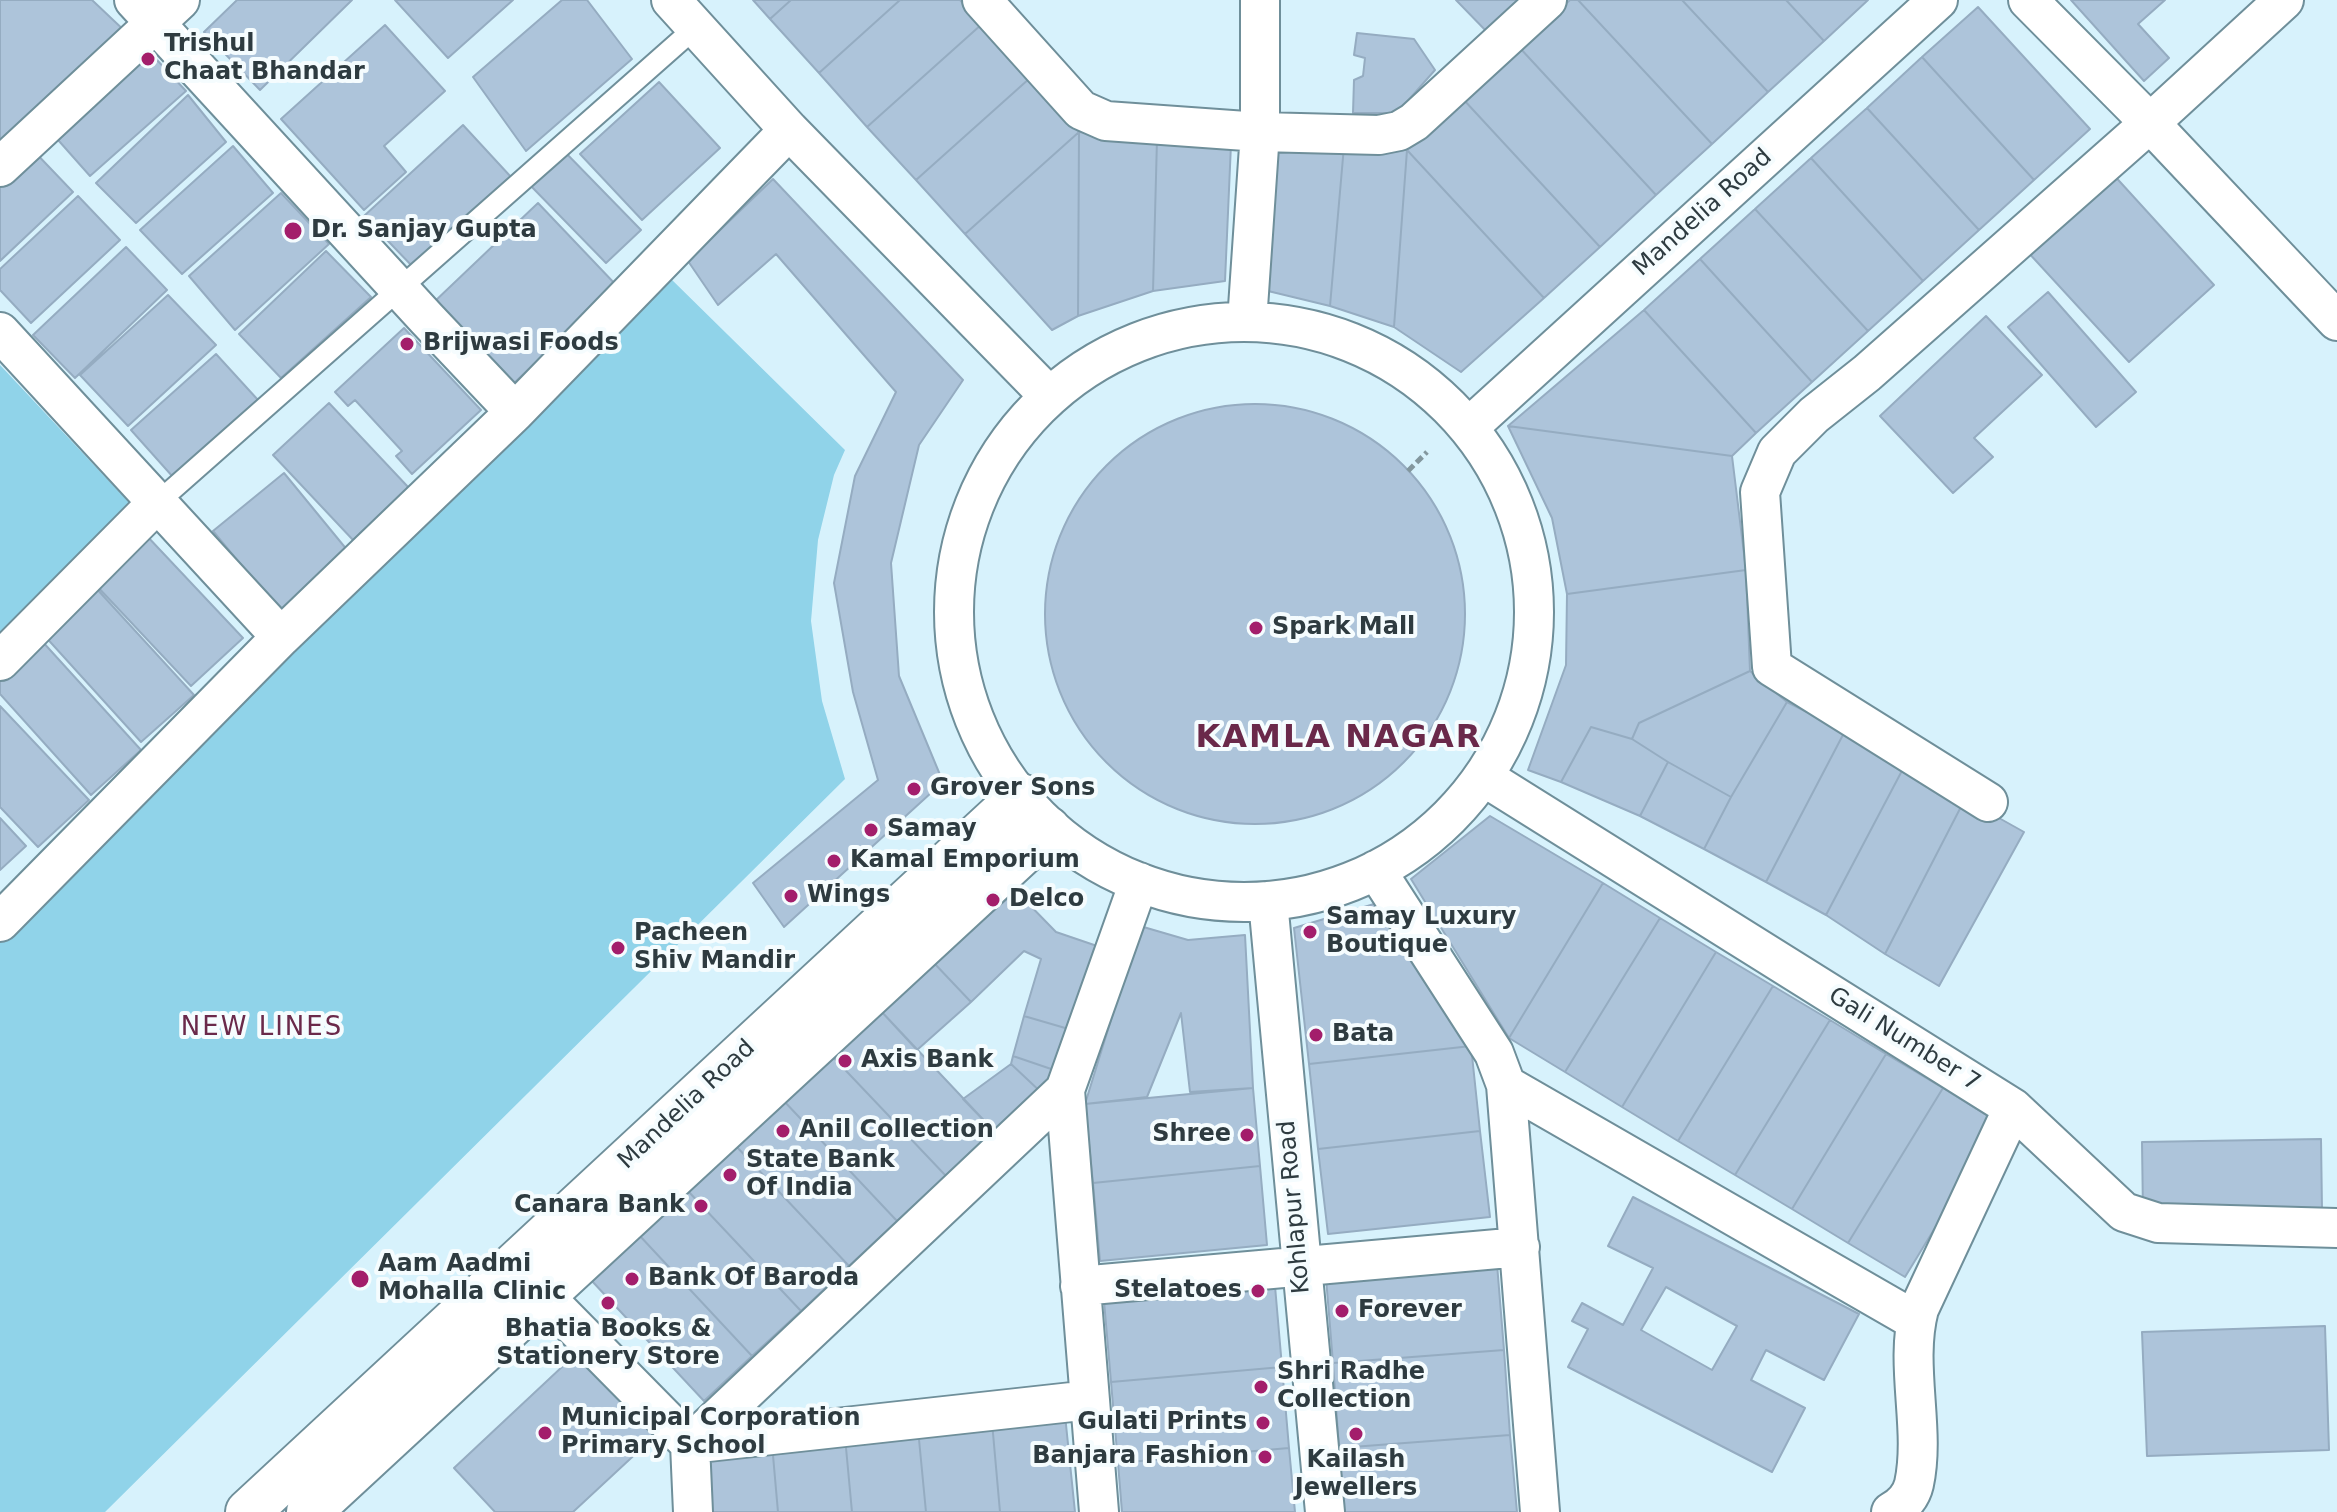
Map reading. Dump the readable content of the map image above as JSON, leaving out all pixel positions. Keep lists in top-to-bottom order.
{
  "streets": {
    "street": ["Mandelia Road", "Gali Number 7", "Kohlapur Road"]
  },
  "districts": ["KAMLA NAGAR", "NEW LINES"],
  "places": [
    "Trishul Chaat Bhandar",
    "Dr. Sanjay Gupta",
    "Brijwasi Foods",
    "Spark Mall",
    "Grover Sons",
    "Samay",
    "Kamal Emporium",
    "Wings",
    "Delco",
    "Samay Luxury Boutique",
    "Pacheen Shiv Mandir",
    "Bata",
    "Axis Bank",
    "Anil Collection",
    "Shree",
    "State Bank Of India",
    "Canara Bank",
    "Aam Aadmi Mohalla Clinic",
    "Bank Of Baroda",
    "Stelatoes",
    "Bhatia Books & Stationery Store",
    "Forever",
    "Shri Radhe Collection",
    "Gulati Prints",
    "Municipal Corporation Primary School",
    "Kailash Jewellers",
    "Banjara Fashion"
  ]
}
